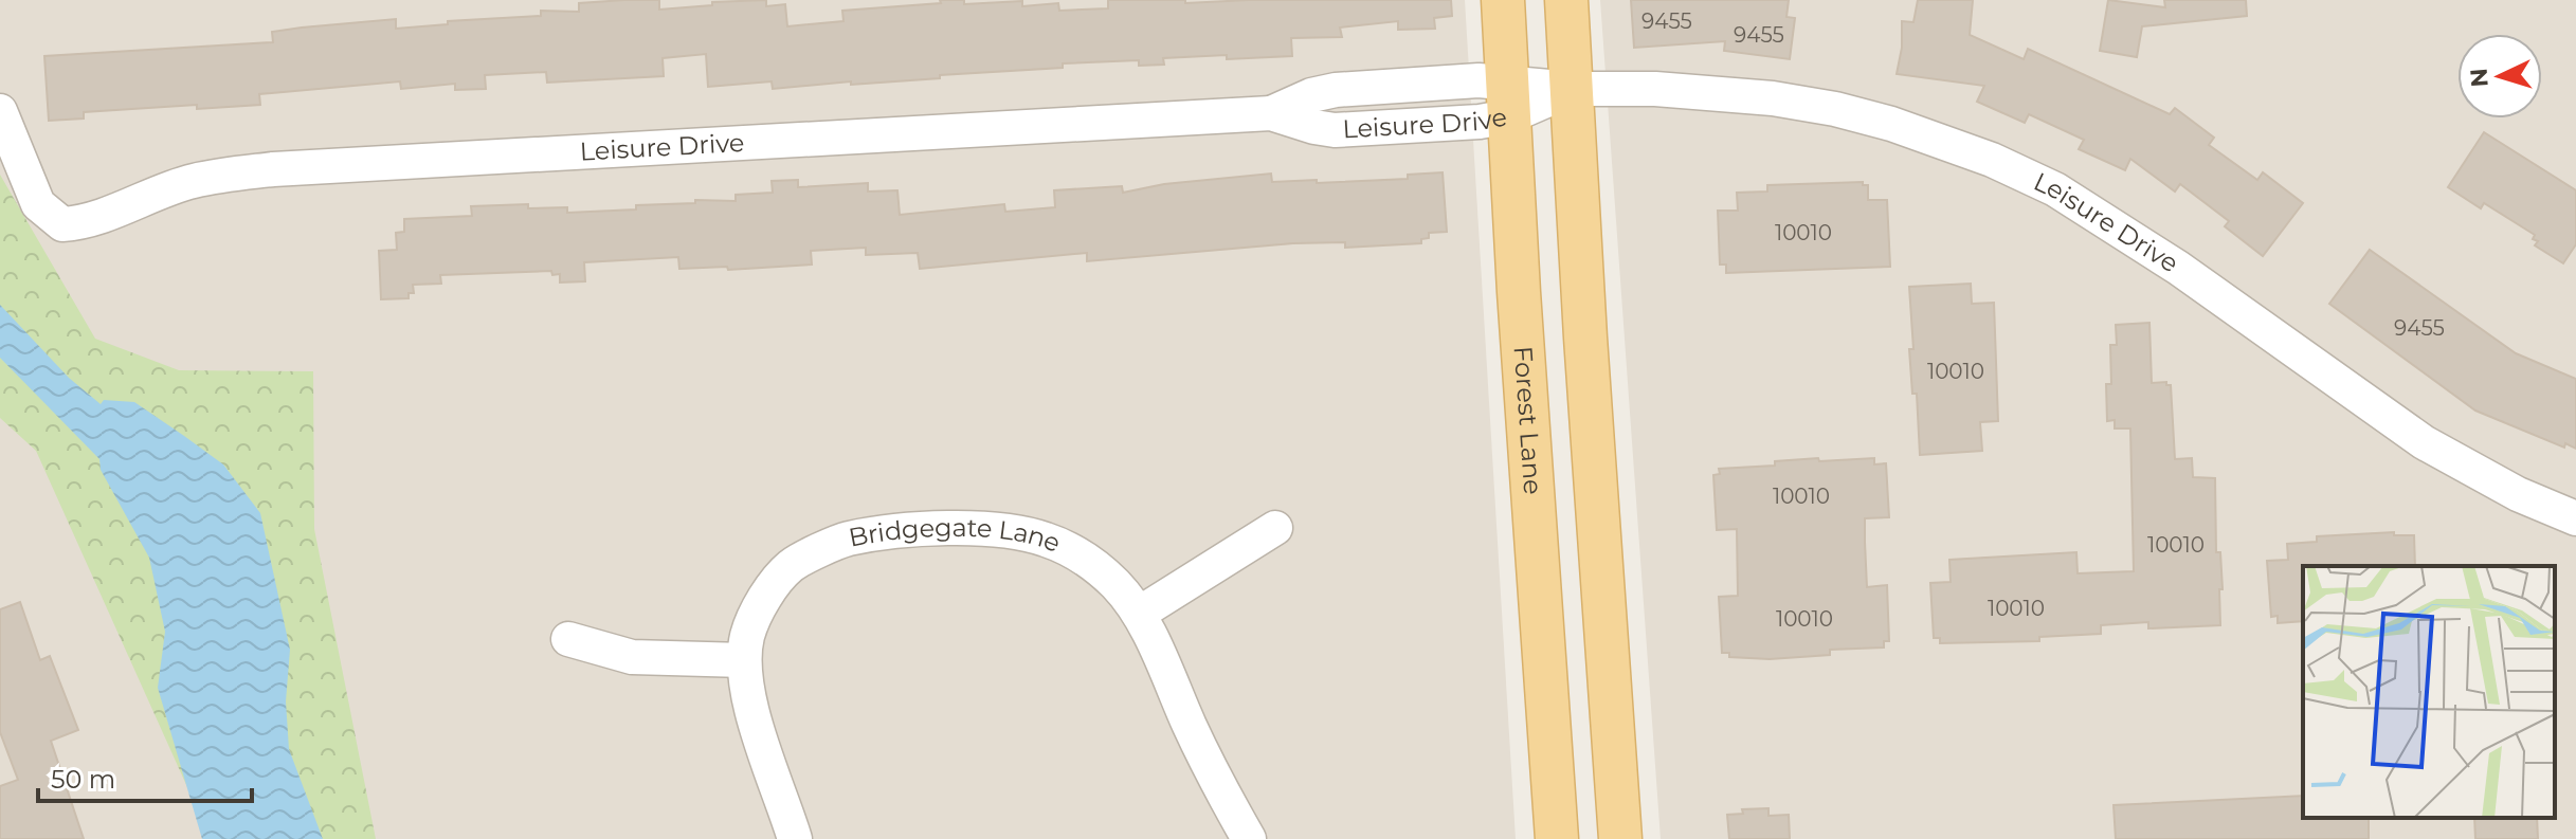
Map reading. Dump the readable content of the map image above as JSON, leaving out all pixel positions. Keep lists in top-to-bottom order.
{
  "streets": {
    "main road": ["Forest Lane"],
    "street": ["Leisure Drive", "Bridgegate Lane"]
  },
  "crossings": [
    ["Leisure Drive", "Forest Lane"]
  ],
  "house_numbers": [
    "9455",
    "9455",
    "10010",
    "9455",
    "10010",
    "10010",
    "10010",
    "10010",
    "10010"
  ],
  "scale_bar": "50 m",
  "north": "left"
}
